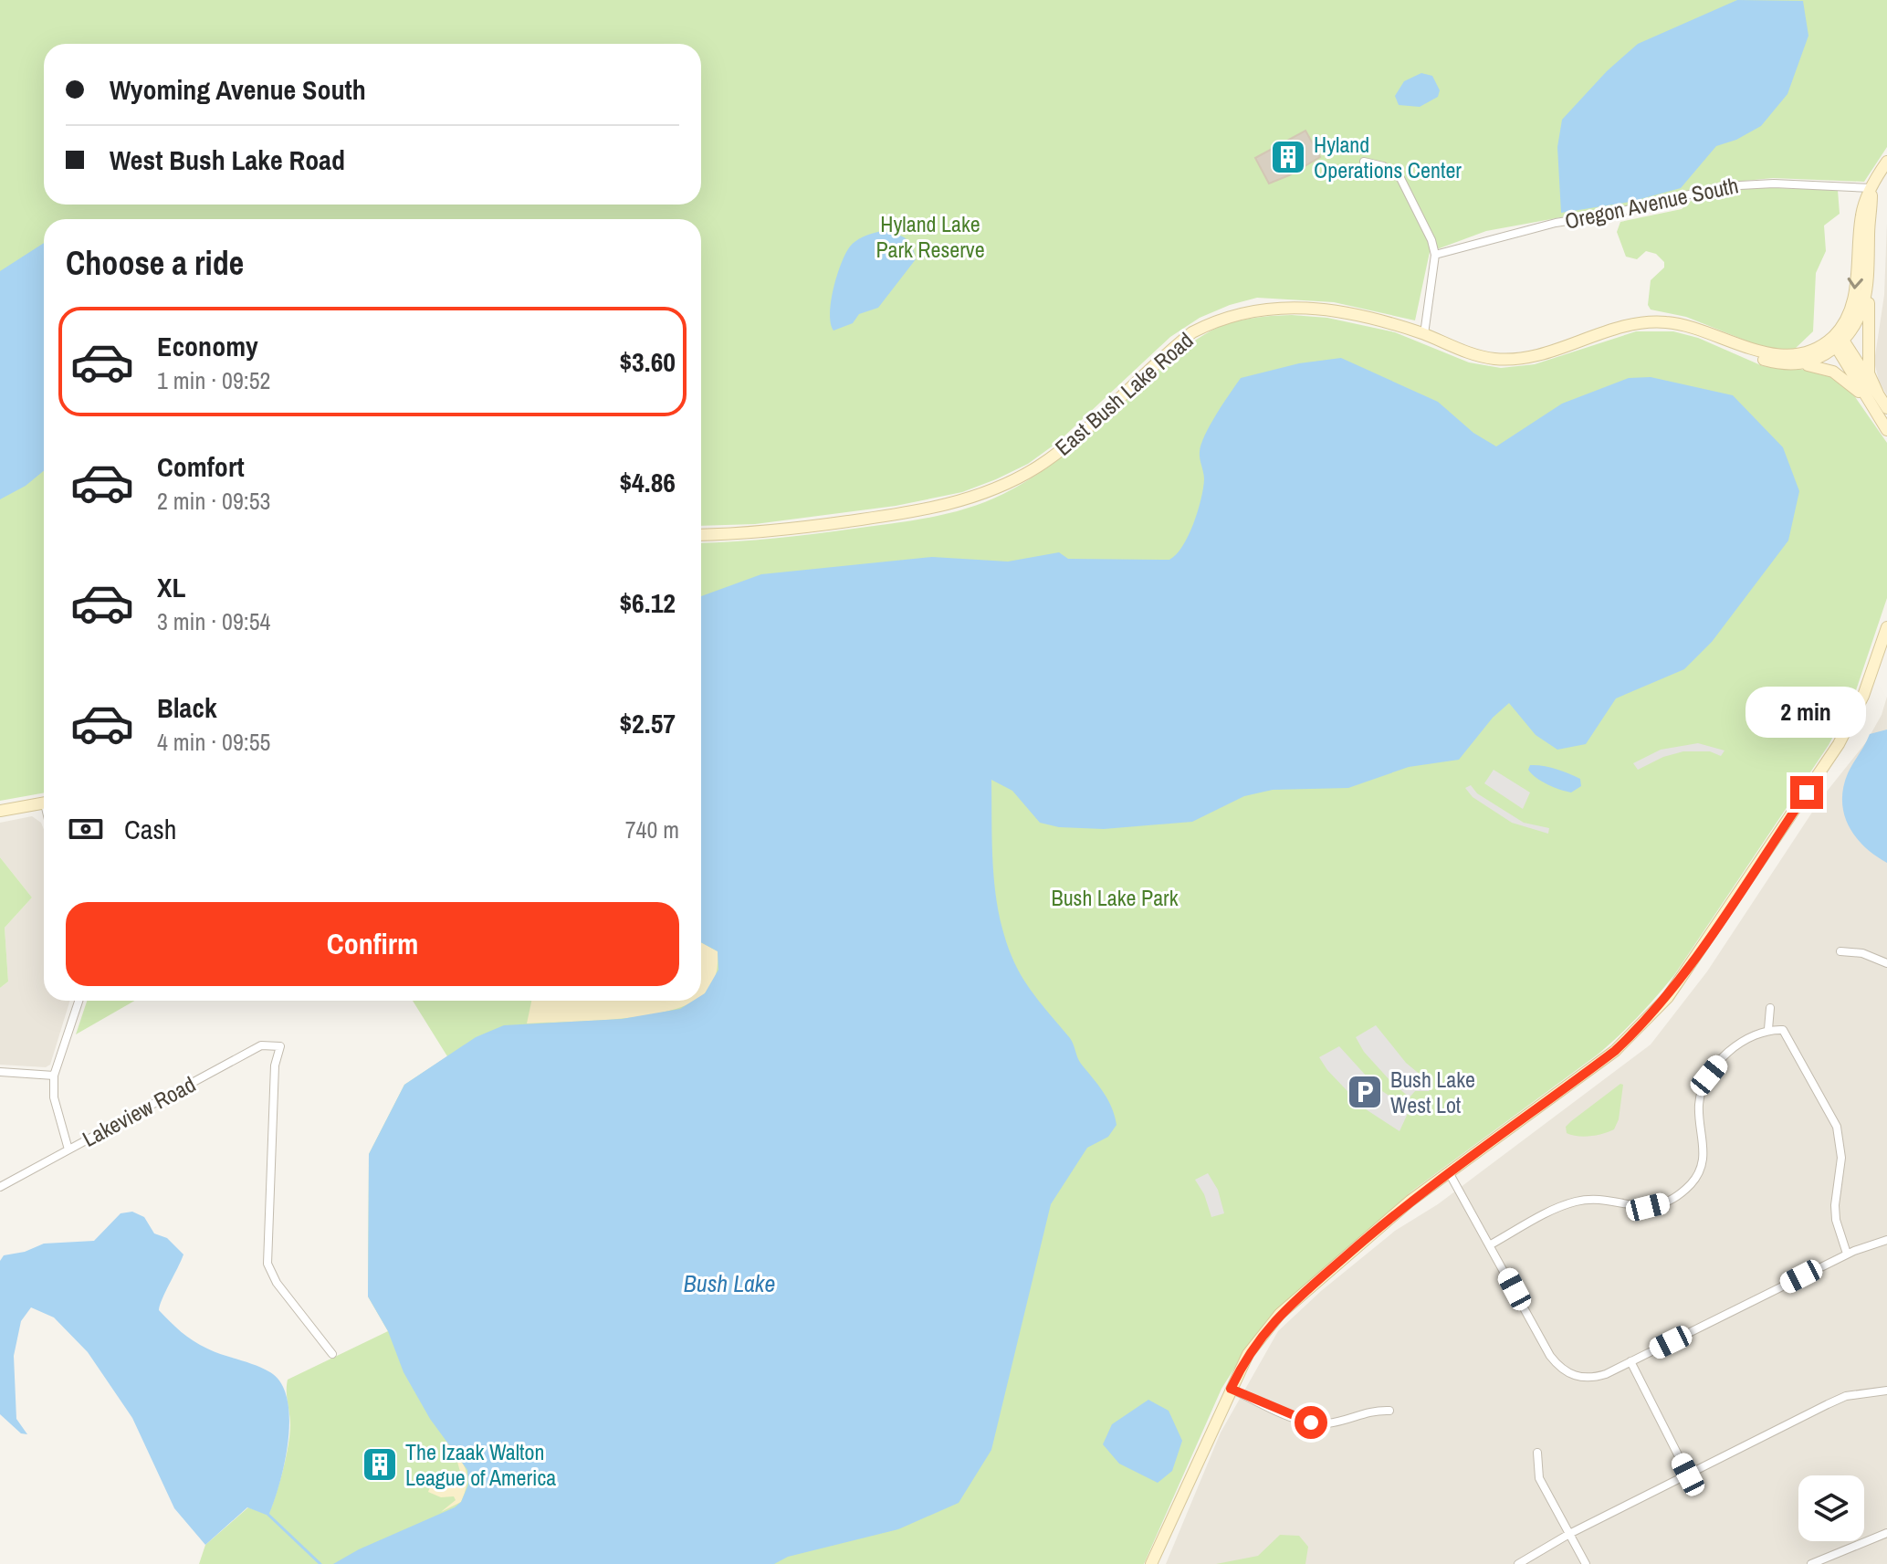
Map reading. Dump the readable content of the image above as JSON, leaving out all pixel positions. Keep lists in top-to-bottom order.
{
  "streets": {
    "street": ["Oregon Avenue South", "East Bush Lake Road", "Lakeview Road"]
  },
  "water": ["Bush Lake"],
  "parks": ["Hyland Lake Park Reserve", "Bush Lake Park"],
  "places": {
    "building": ["Hyland Operations Center", "The Izaak Walton League of America"],
    "parking": ["Bush Lake West Lot"]
  },
  "page": {
    "banner": ["Wyoming Avenue South", "West Bush Lake Road"],
    "heading": "Choose a ride",
    "list": [
      {
        "name": "Economy",
        "note": "1 min · 09:52",
        "value": "$3.60"
      },
      {
        "name": "Comfort",
        "note": "2 min · 09:53",
        "value": "$4.86"
      },
      {
        "name": "XL",
        "note": "3 min · 09:54",
        "value": "$6.12"
      },
      {
        "name": "Black",
        "note": "4 min · 09:55",
        "value": "$2.57"
      }
    ],
    "bubble": "2 min",
    "pay": ["Cash", "740 m"],
    "buttons": "Confirm"
  }
}
